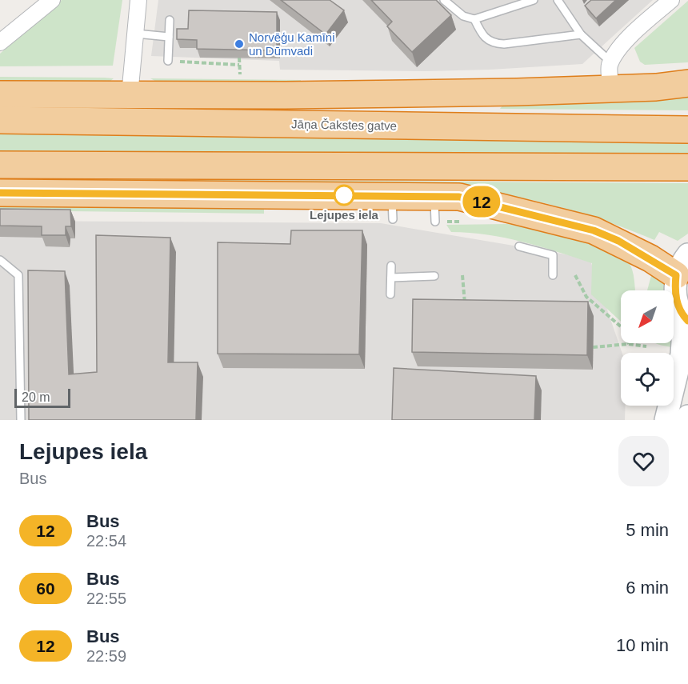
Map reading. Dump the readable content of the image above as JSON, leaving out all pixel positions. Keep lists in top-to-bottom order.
{
  "streets": {
    "highway": ["Jāņa Čakstes gatve"]
  },
  "places": ["Norvēģu Kamīni un Dūmvadi", "Lejupes iela"],
  "lines": ["bus line 12"],
  "scale_bar": "20 m",
  "north": "bottom left",
  "page": {
    "on_map": "12",
    "scale": "20 m",
    "heading": ["Lejupes iela", "Bus"],
    "list": [
      {
        "mark": "12",
        "name": "Bus",
        "note": "22:54",
        "value": "5 min"
      },
      {
        "mark": "60",
        "name": "Bus",
        "note": "22:55",
        "value": "6 min"
      },
      {
        "mark": "12",
        "name": "Bus",
        "note": "22:59",
        "value": "10 min"
      }
    ]
  }
}
